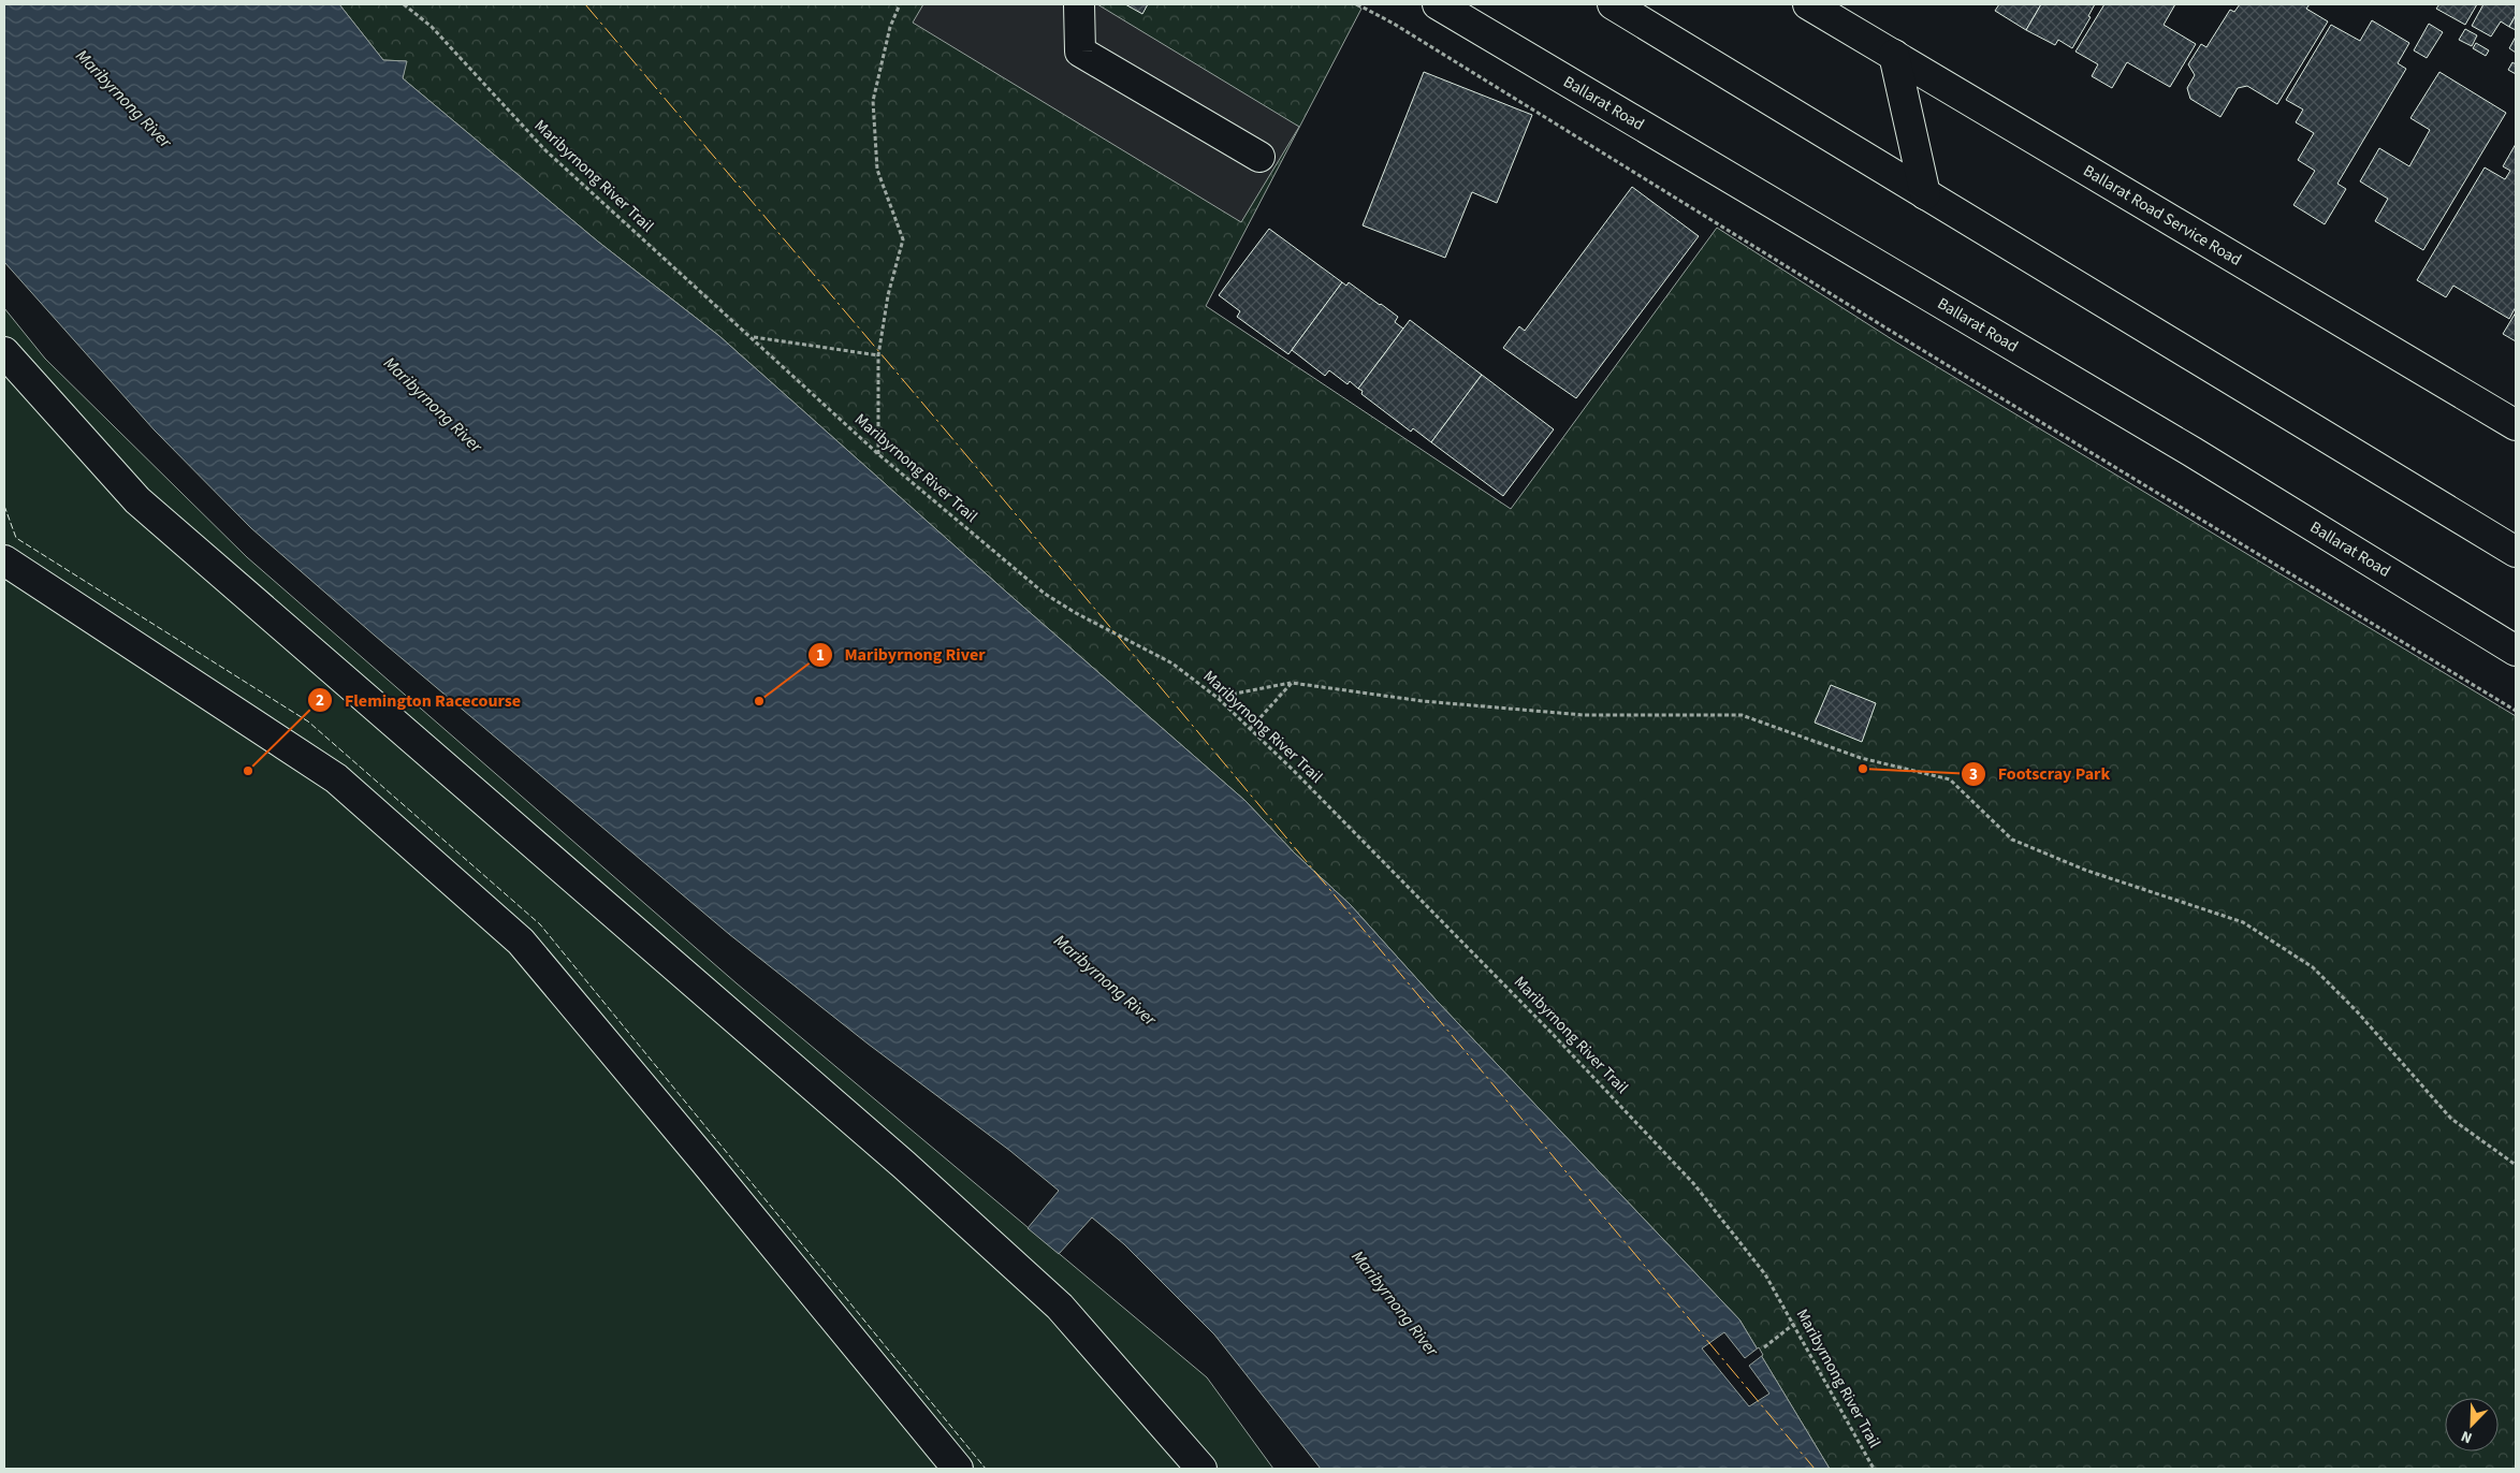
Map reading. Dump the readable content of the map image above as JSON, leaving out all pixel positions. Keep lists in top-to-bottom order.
{
  "streets": {
    "main road": ["Ballarat Road", "Ballarat Road Service Road"],
    "path": ["Maribyrnong River Trail"]
  },
  "water": ["Maribyrnong River"],
  "places": ["Maribyrnong River", "Footscray Park", "Flemington Racecourse"],
  "north": "bottom left"
}
